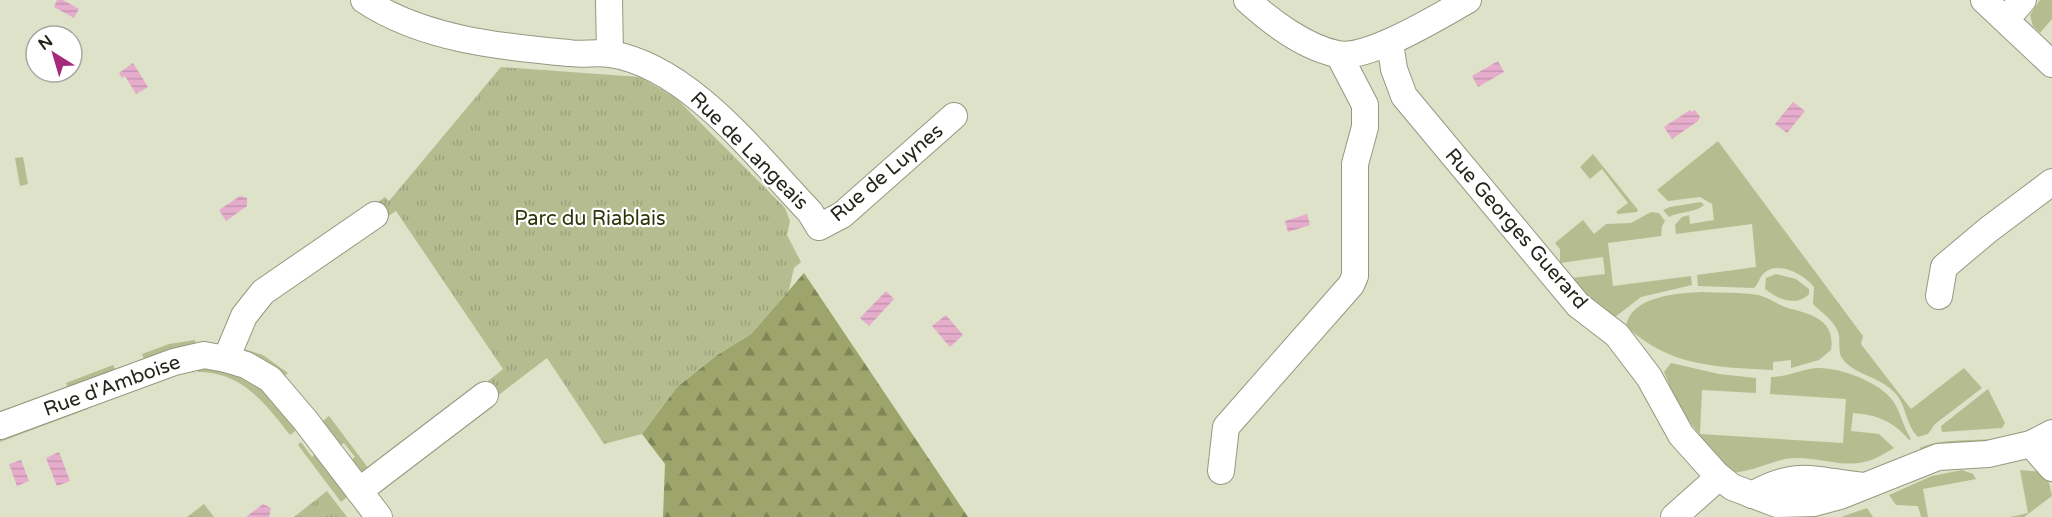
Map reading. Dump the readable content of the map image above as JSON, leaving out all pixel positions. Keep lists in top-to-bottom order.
{
  "streets": {
    "street": [
      "Rue de Langeais",
      "Rue de Luynes",
      "Rue Georges Guerard",
      "Rue d'Amboise"
    ]
  },
  "crossings": [
    ["Rue de Langeais", "Rue de Luynes"]
  ],
  "parks": ["Parc du Riablais"],
  "north": "top left"
}
